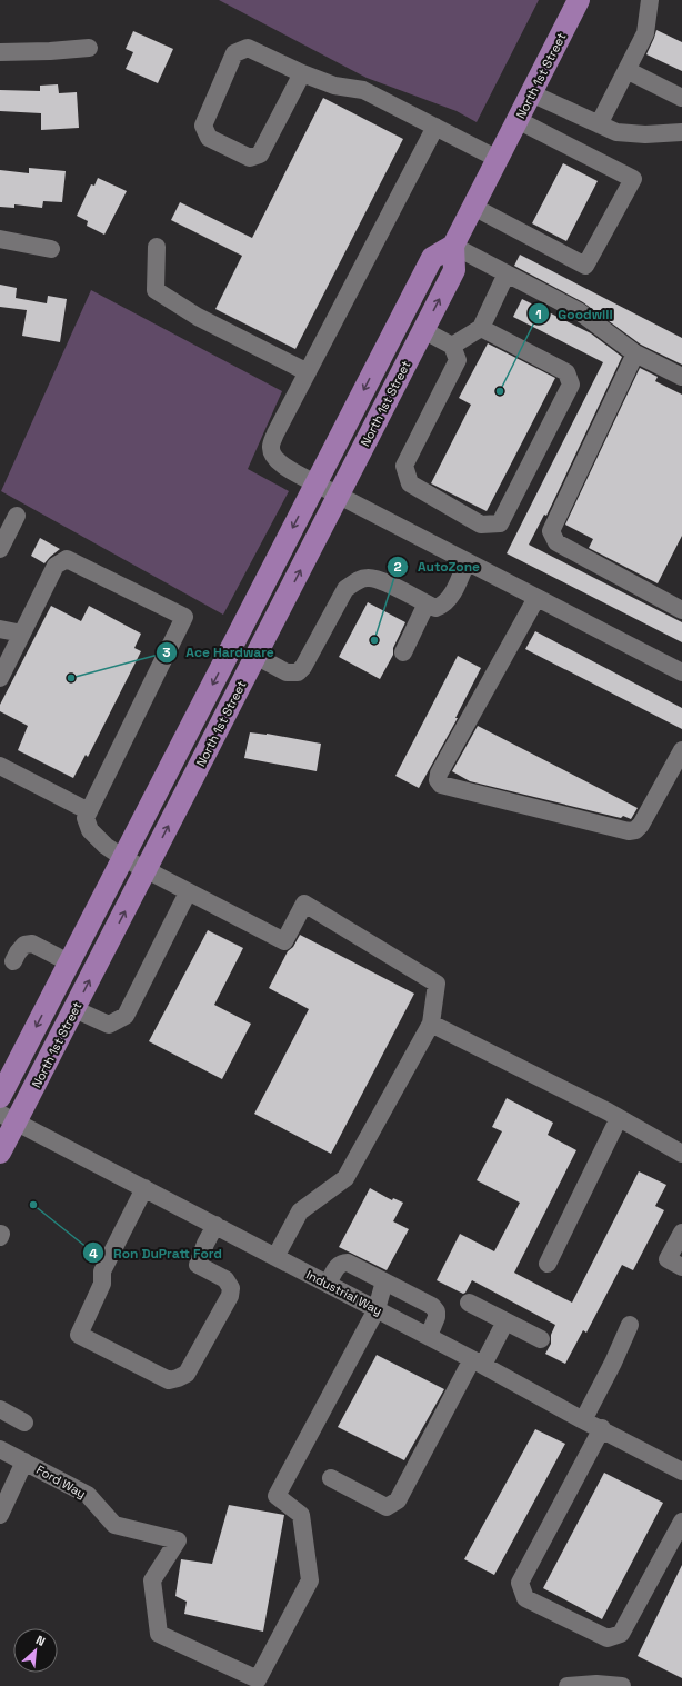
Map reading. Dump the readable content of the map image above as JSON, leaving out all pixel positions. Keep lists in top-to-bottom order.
{
  "streets": {
    "main road": ["North 1st Street"],
    "street": ["Industrial Way", "Ford Way"]
  },
  "crossings": [
    ["North 1st Street", "Industrial Way"],
    ["Industrial Way", "Ford Way"]
  ],
  "places": [
    "Goodwill",
    "AutoZone",
    "Ace Hardware",
    "Ron DuPratt Ford"
  ],
  "north": "top right"
}
